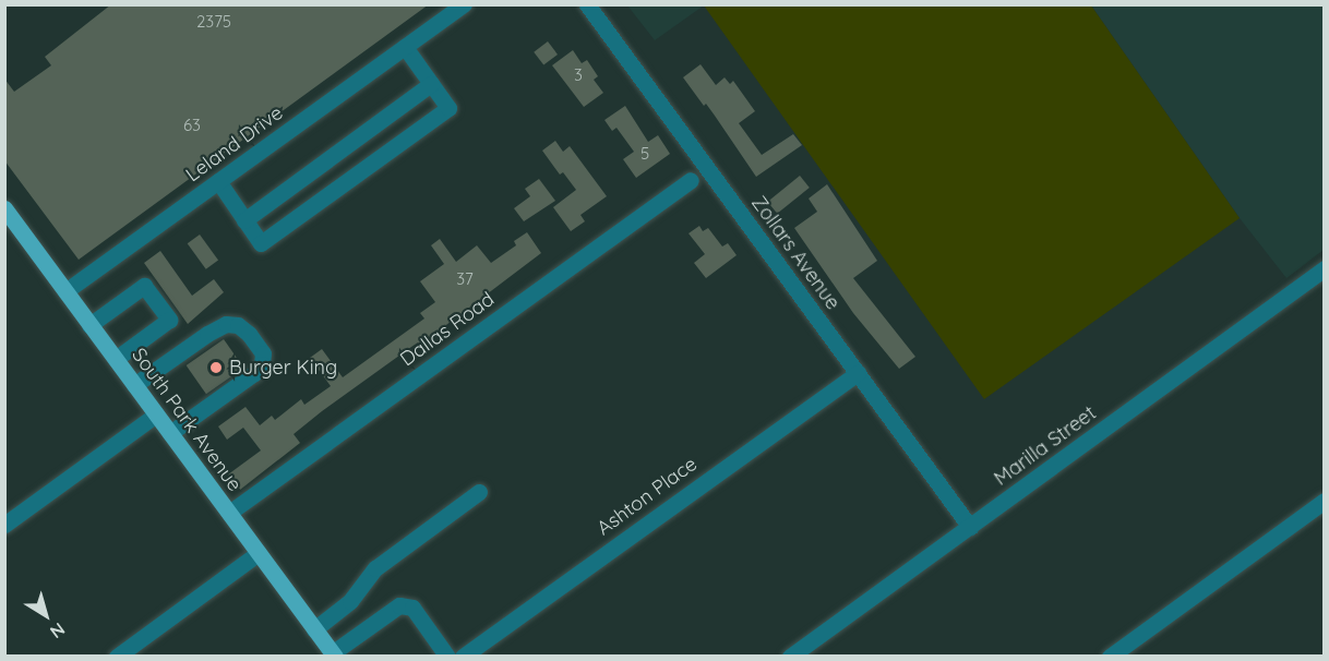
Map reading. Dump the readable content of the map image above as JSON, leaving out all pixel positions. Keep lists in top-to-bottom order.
{
  "streets": {
    "main road": ["South Park Avenue"],
    "street": [
      "Leland Drive",
      "Zollars Avenue",
      "Dallas Road",
      "Marilla Street",
      "Ashton Place"
    ]
  },
  "crossings": [
    ["Leland Drive", "South Park Avenue"],
    ["Zollars Avenue", "Marilla Street"],
    ["Zollars Avenue", "Ashton Place"],
    ["Dallas Road", "South Park Avenue"]
  ],
  "places": ["Burger King"],
  "house_numbers": [
    "2375",
    "3",
    "63",
    "5",
    "37"
  ],
  "north": "bottom right"
}
